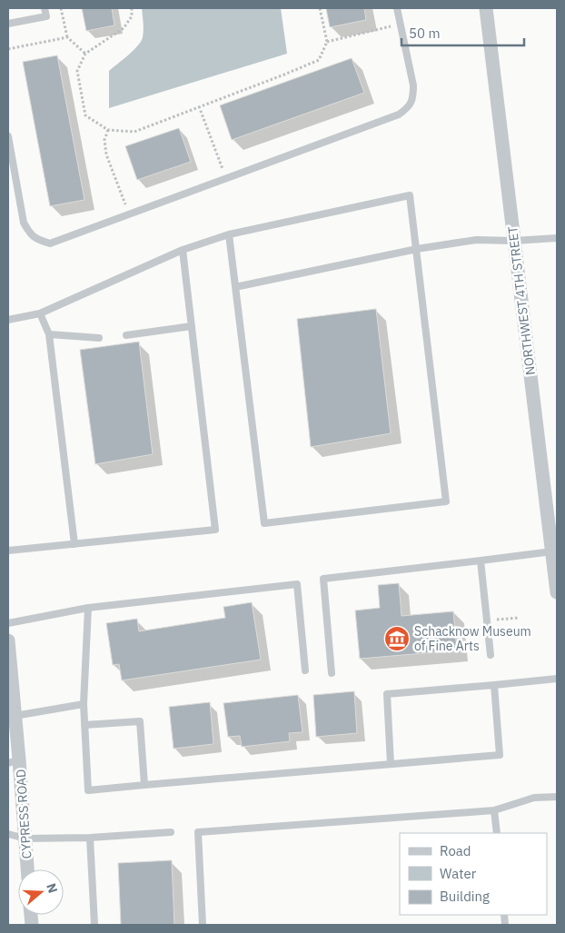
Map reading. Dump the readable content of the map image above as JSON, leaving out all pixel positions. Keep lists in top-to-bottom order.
{
  "streets": {
    "street": ["NORTHWEST 4TH STREET", "CYPRESS ROAD"]
  },
  "places": {
    "museum": ["Schacknow Museum of Fine Arts"]
  },
  "legend": ["Road", "Water", "Building"],
  "scale_bar": "50 m",
  "north": "right"
}
